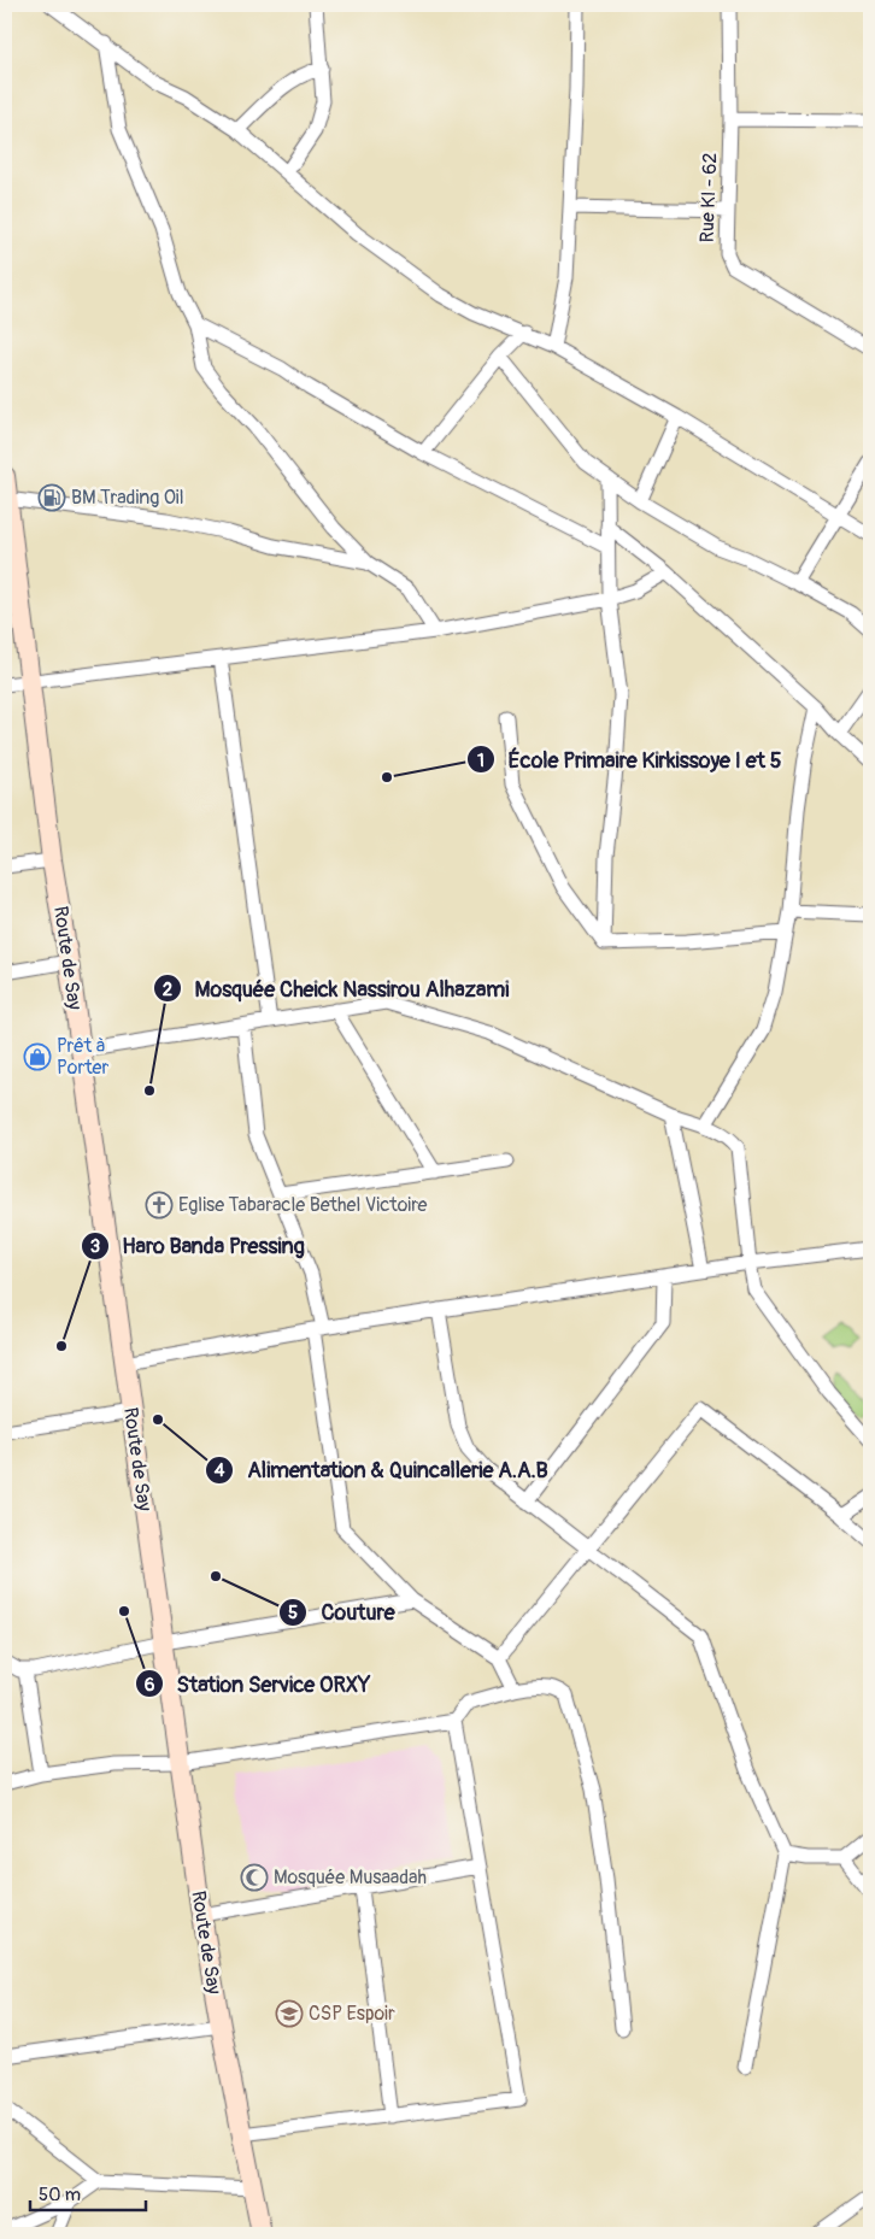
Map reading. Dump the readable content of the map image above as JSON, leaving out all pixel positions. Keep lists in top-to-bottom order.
{
  "streets": {
    "main road": ["Route de Say"],
    "street": ["Rue KI - 62"]
  },
  "places": {
    "fuel station": ["BM Trading Oil"],
    "other": [
      "École Primaire Kirkissoye I et 5",
      "Mosquée Cheick Nassirou Alhazami",
      "Haro Banda Pressing",
      "Alimentation & Quincallerie A.A.B",
      "Couture",
      "Station Service ORXY"
    ],
    "shop": ["Prêt à Porter"],
    "church": ["Eglise Tabaracle Bethel Victoire"],
    "mosque": ["Mosquée Musaadah"],
    "school or university": ["CSP Espoir"]
  },
  "scale_bar": "50 m"
}
